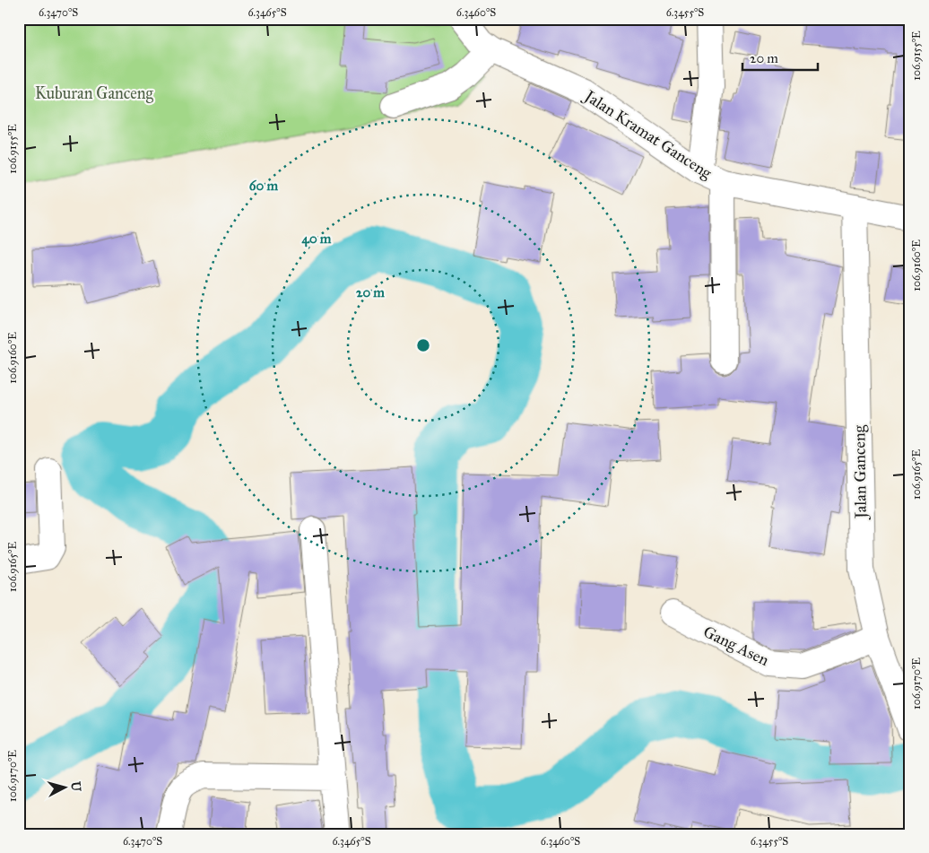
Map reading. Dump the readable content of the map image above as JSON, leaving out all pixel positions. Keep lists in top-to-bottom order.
{
  "streets": {
    "street": ["Jalan Kramat Ganceng", "Jalan Ganceng", "Gang Asen"]
  },
  "crossings": [
    ["Jalan Kramat Ganceng", "Jalan Ganceng"],
    ["Jalan Ganceng", "Gang Asen"]
  ],
  "parks": ["Kuburan Ganceng"],
  "scale_bar": "20 m",
  "north": "right",
  "coordinates": [
    "6.3470°S",
    "6.3465°S",
    "6.3460°S",
    "6.3455°S",
    "106.9155°E",
    "106.9160°E",
    "106.9165°E",
    "106.9170°E"
  ],
  "rings": ["60 m", "40 m", "20 m"]
}
